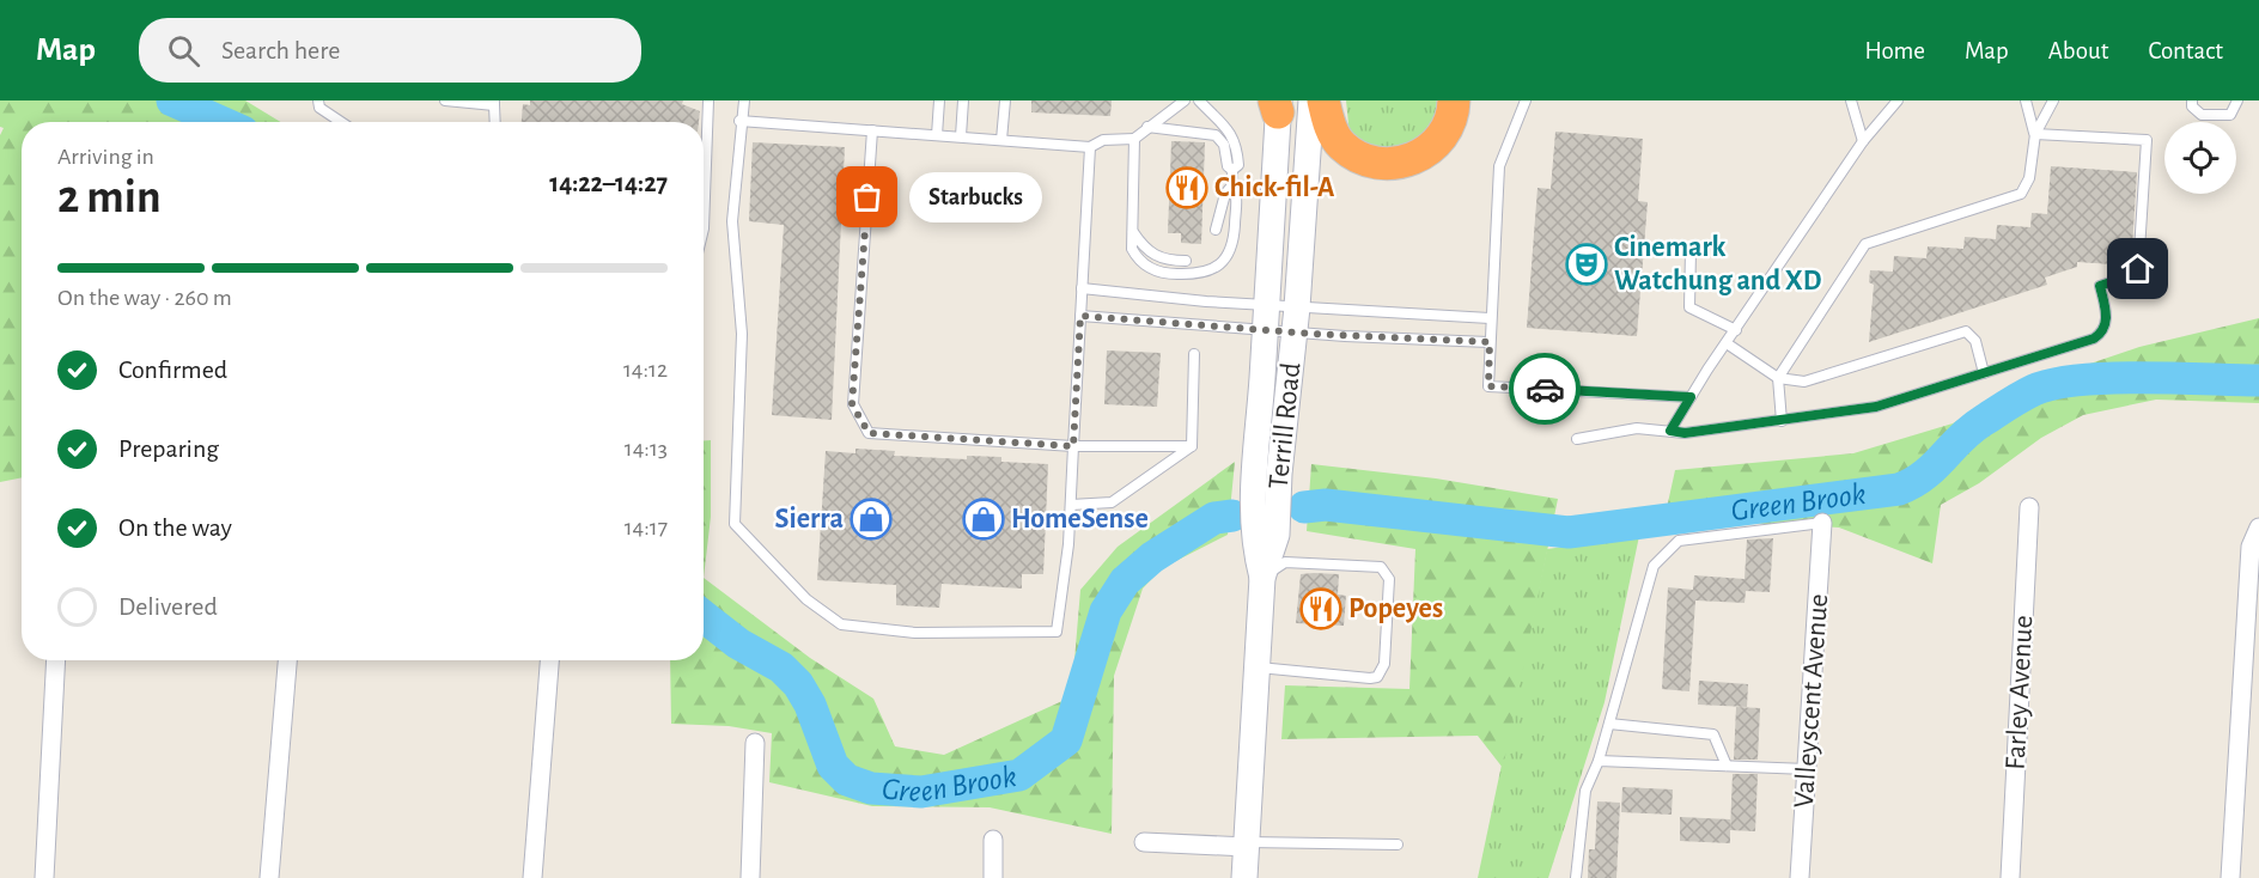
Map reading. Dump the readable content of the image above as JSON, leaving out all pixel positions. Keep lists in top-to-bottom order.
{
  "streets": {
    "street": ["Terrill Road", "Farley Avenue", "Valleyscent Avenue"]
  },
  "water": ["Green Brook"],
  "places": {
    "restaurant": ["Chick-fil-A", "Popeyes"],
    "other": ["Starbucks"],
    "theatre": ["Cinemark Watchung and XD"],
    "shop": ["Sierra", "HomeSense"]
  },
  "page": {
    "header": "Map",
    "search": "Search here",
    "nav": [
      "Home",
      "Map",
      "About",
      "Contact"
    ],
    "heading": ["2 min", "Arriving in", "14:22–14:27"],
    "bubble": "Starbucks",
    "bar": "On the way · 260 m",
    "list": [
      ["Confirmed", "14:12"],
      ["Preparing", "14:13"],
      ["On the way", "14:17"],
      "Delivered"
    ]
  }
}
